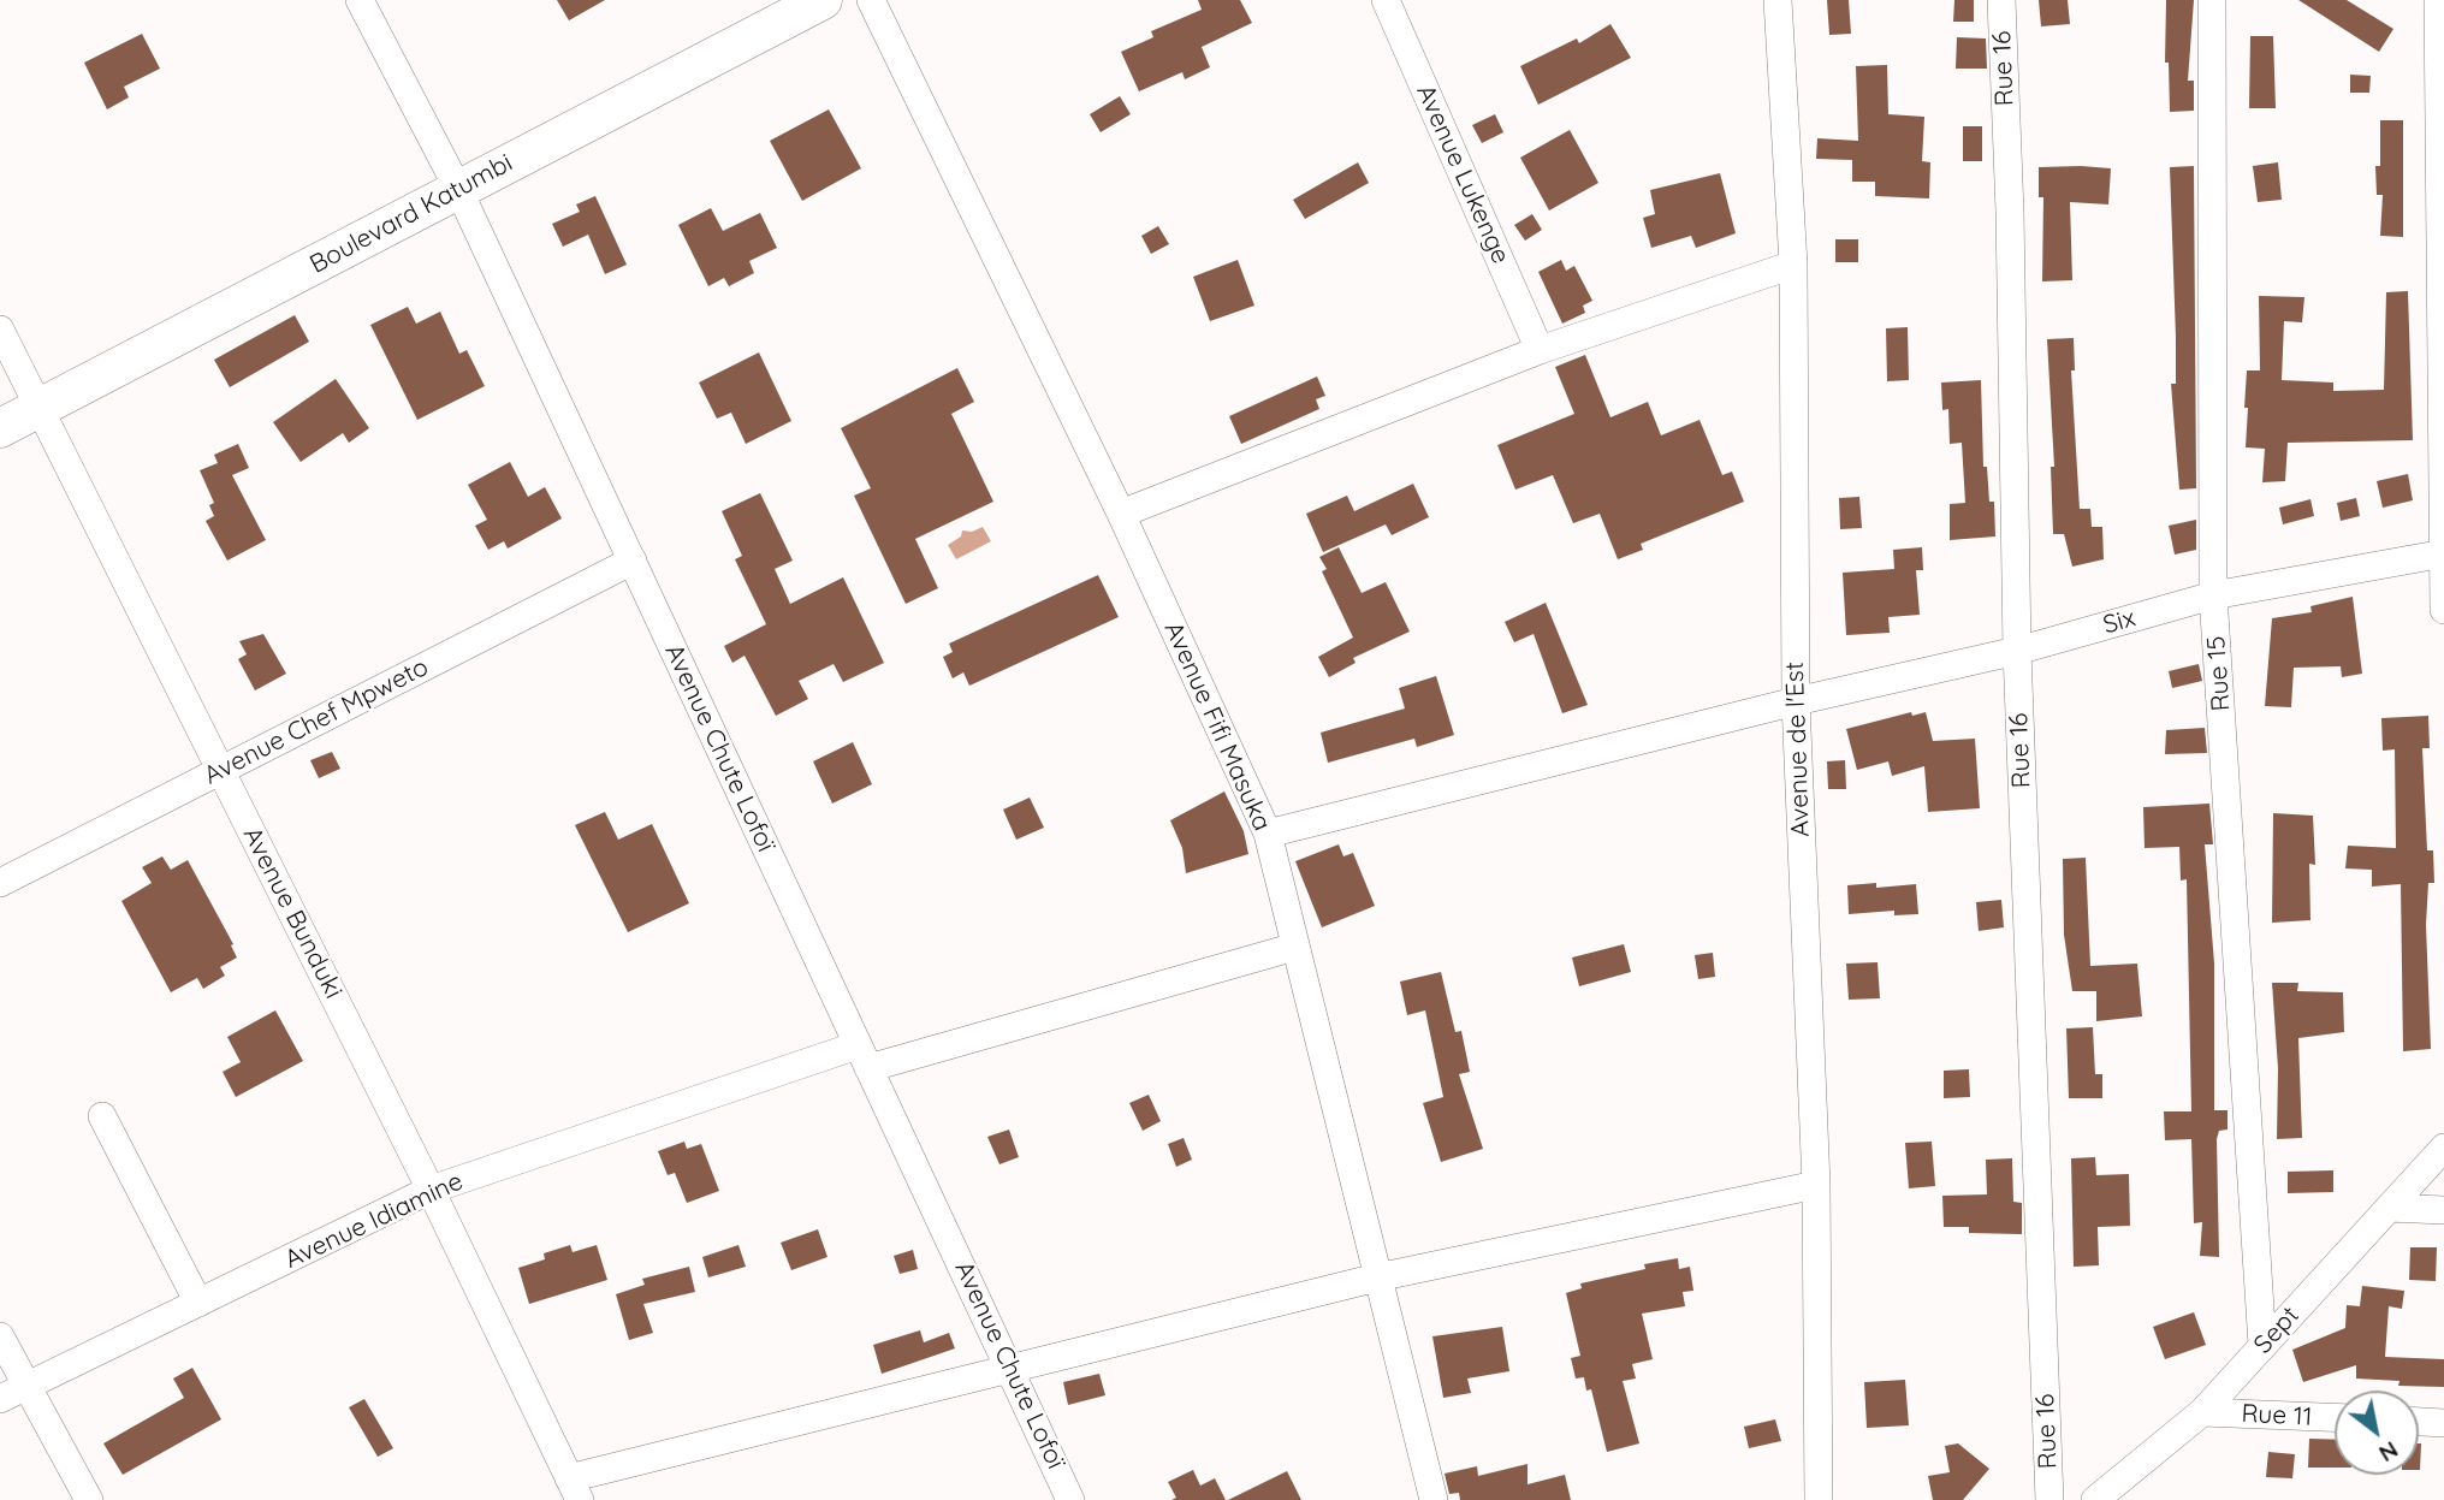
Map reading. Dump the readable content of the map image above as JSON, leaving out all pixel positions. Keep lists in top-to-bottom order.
{
  "streets": {
    "street": [
      "Rue 16",
      "Avenue Lukenge",
      "Boulevard Katumbi",
      "Six",
      "Rue 15",
      "Avenue Chef Mpweto",
      "Avenue Fifi Masuka",
      "Avenue Chute Lofoï",
      "Avenue de l'Est",
      "Avenue Bunduki",
      "Avenue Idiamine",
      "Sept",
      "Rue 11"
    ]
  },
  "crossings": [
    ["Rue 16", "Six"],
    ["Boulevard Katumbi", "Avenue Chute Lofoï"],
    ["Boulevard Katumbi", "Avenue Bunduki"],
    ["Six", "Rue 15"],
    ["Six", "Avenue Fifi Masuka"],
    ["Six", "Avenue de l'Est"],
    ["Rue 15", "Sept"],
    ["Avenue Chef Mpweto", "Avenue Chute Lofoï"],
    ["Avenue Chef Mpweto", "Avenue Bunduki"],
    ["Avenue Fifi Masuka", "Avenue Idiamine"],
    ["Avenue Chute Lofoï", "Avenue Idiamine"],
    ["Avenue Bunduki", "Avenue Idiamine"],
    ["Sept", "Rue 11"]
  ],
  "north": "bottom right"
}
